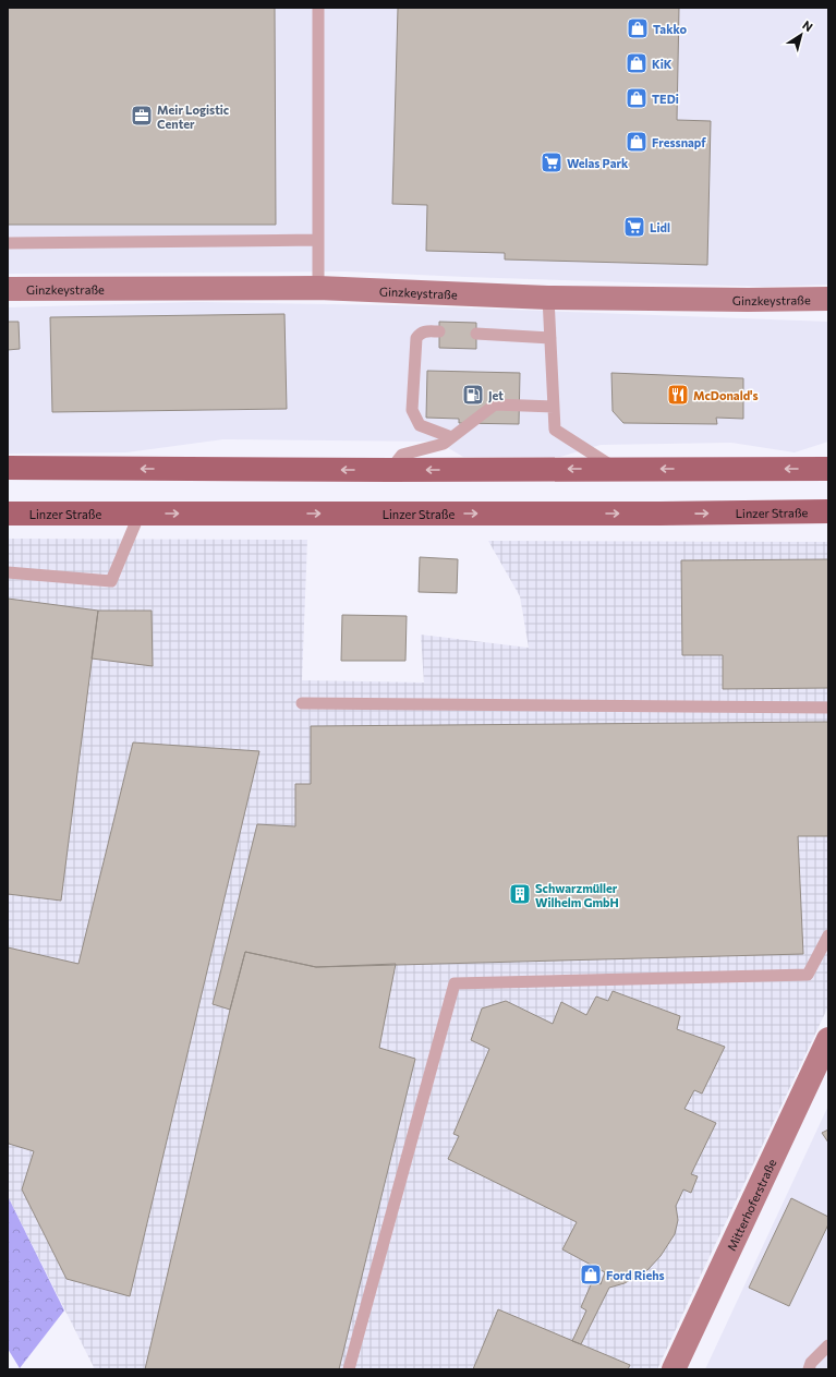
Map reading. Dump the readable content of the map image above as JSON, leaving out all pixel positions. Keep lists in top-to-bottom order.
{
  "streets": {
    "main road": ["Linzer Straße"],
    "street": ["Ginzkeystraße", "Mitterhoferstraße"]
  },
  "places": {
    "shop": [
      "Takko",
      "KiK",
      "TEDi",
      "Fressnapf",
      "Ford Riehs"
    ],
    "office": ["Meir Logistic Center"],
    "supermarket": ["Welas Park", "Lidl"],
    "fuel station": ["Jet"],
    "restaurant": ["McDonald's"],
    "building": ["Schwarzmüller Wilhelm GmbH"]
  },
  "north": "top right"
}
